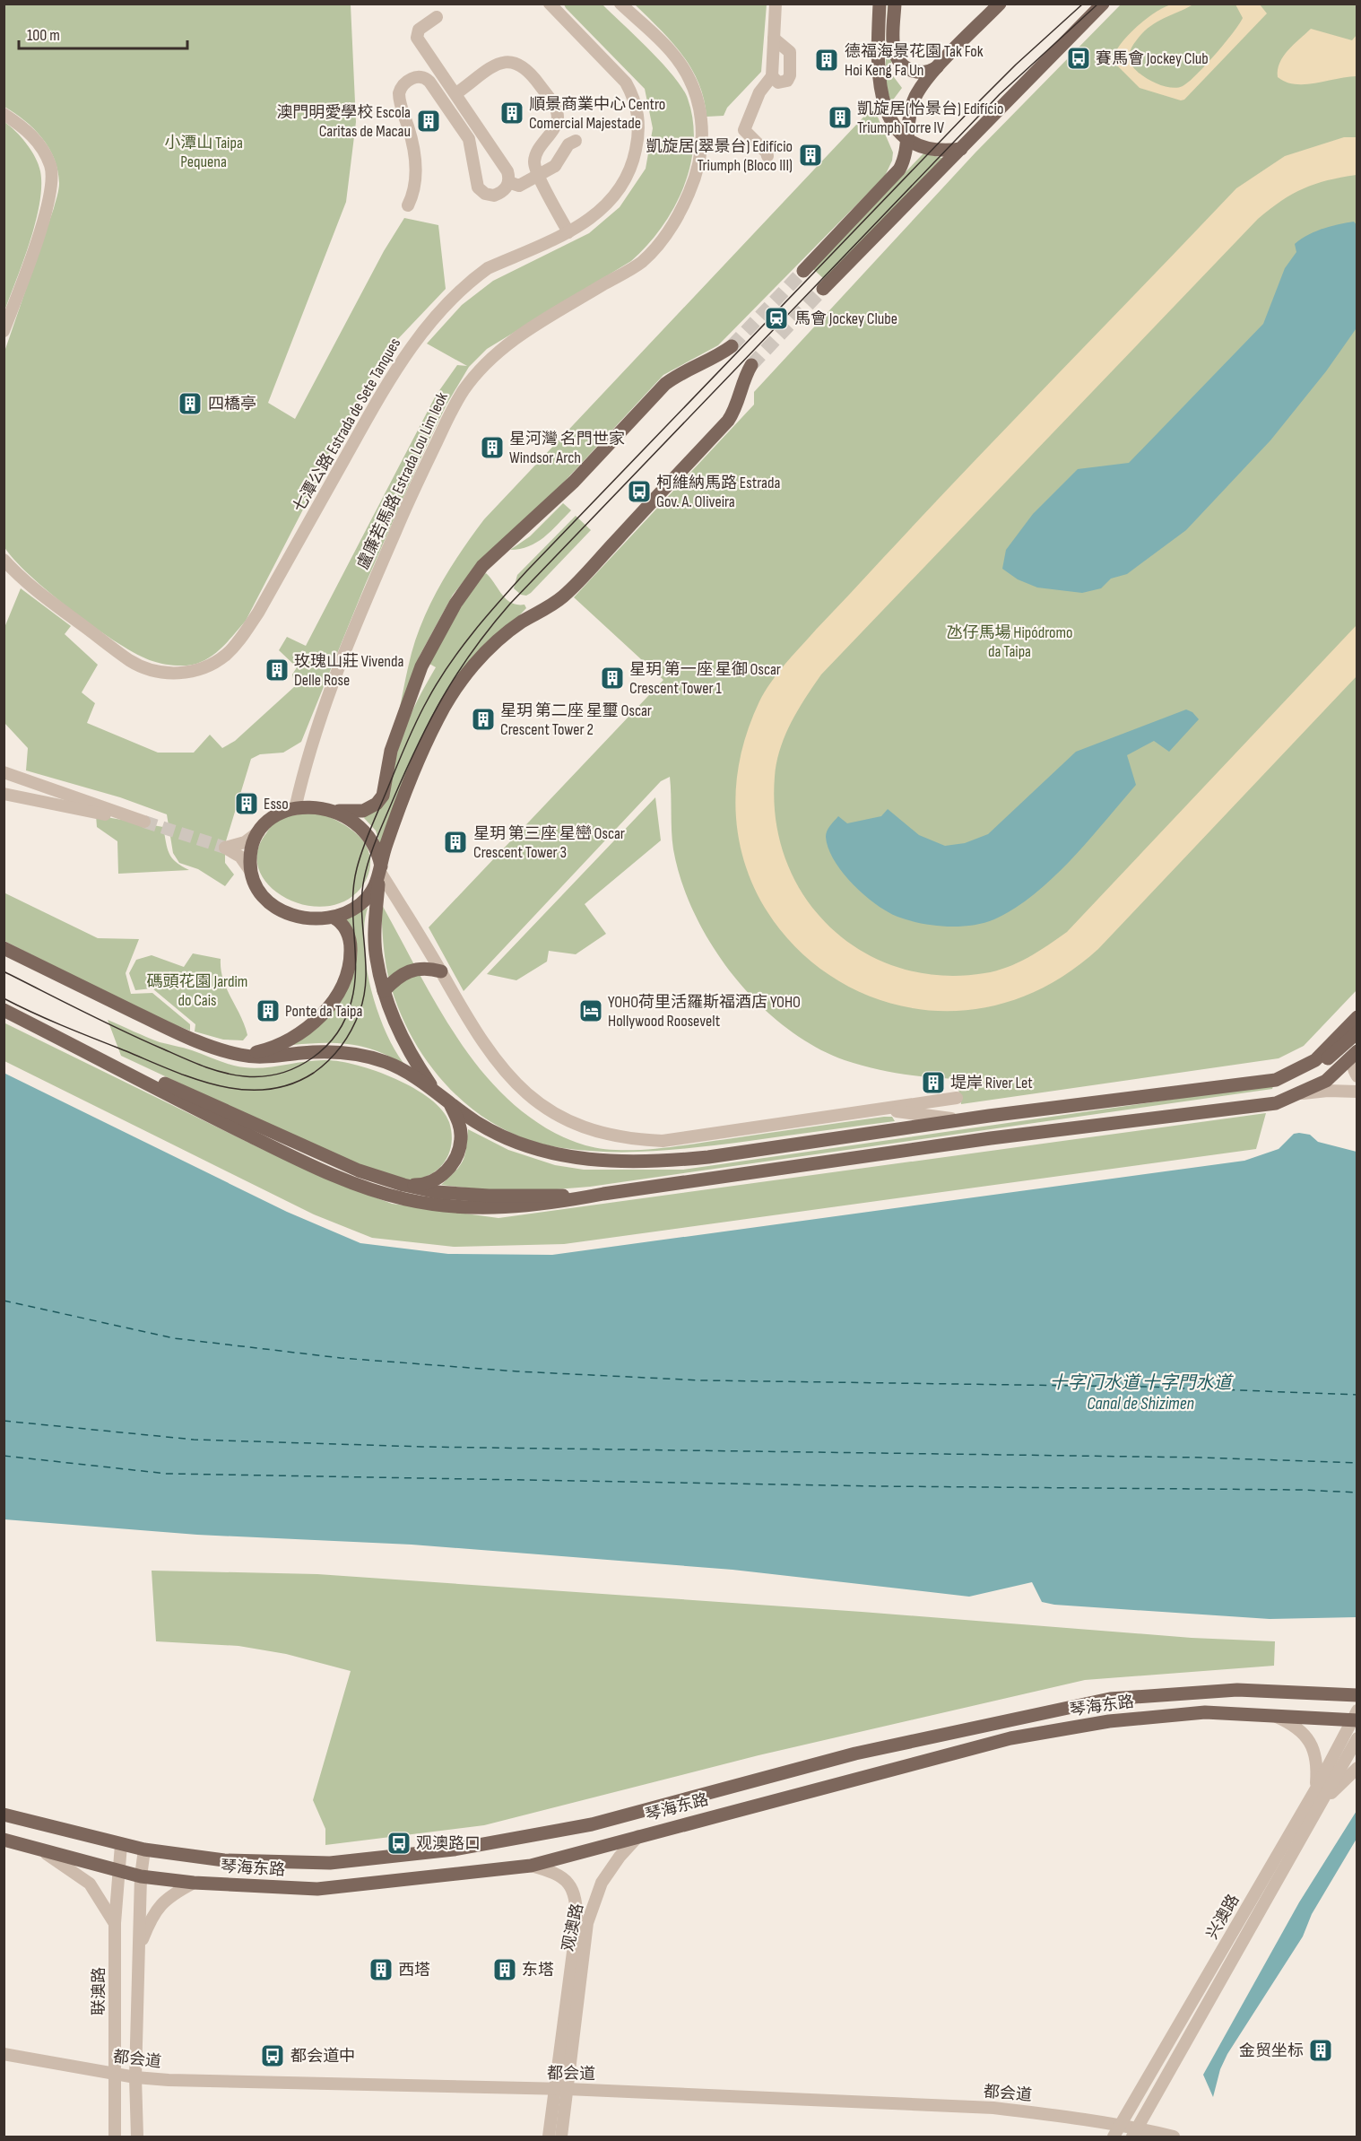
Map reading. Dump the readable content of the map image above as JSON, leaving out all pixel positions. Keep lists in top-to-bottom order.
{
  "streets": {
    "main road": ["琴海东路"],
    "street": [
      "七潭公路 Estrada de Sete Tanques",
      "盧廉若馬路 Estrada Lou Lim Ieok",
      "兴澳路",
      "观澳路",
      "联澳路",
      "都会道"
    ]
  },
  "crossings": [
    ["琴海东路", "兴澳路"],
    ["琴海东路", "观澳路"],
    ["琴海东路", "联澳路"],
    ["兴澳路", "都会道"],
    ["观澳路", "都会道"],
    ["联澳路", "都会道"]
  ],
  "water": ["十字门水道 十字門水道 Canal de Shizimen"],
  "parks": ["小潭山 Taipa Pequena", "氹仔馬場 Hipódromo da Taipa", "碼頭花園 Jardim do Cais"],
  "places": {
    "bus stop": [
      "賽馬會 Jockey Club",
      "柯維納馬路 Estrada Gov. A. Oliveira",
      "观澳路口",
      "都会道中"
    ],
    "building": [
      "德福海景花園 Tak Fok Hoi Keng Fa Un",
      "順景商業中心 Centro Comercial Majestade",
      "凱旋居(怡景台) Edifício Triumph Torre IV",
      "澳門明愛學校 Escola Caritas de Macau",
      "凱旋居(翠景台) Edifício Triumph (Bloco III)",
      "四橋亭",
      "星河灣 名門世家 Windsor Arch",
      "玫瑰山莊 Vivenda Delle Rose",
      "星玥 第一座 星御 Oscar Crescent Tower 1",
      "星玥 第二座 星璽 Oscar Crescent Tower 2",
      "Esso",
      "星玥 第三座 星巒 Oscar Crescent Tower 3",
      "Ponte da Taipa",
      "堤岸 River Let",
      "西塔",
      "东塔",
      "金贸坐标"
    ],
    "station": ["馬會 Jockey Clube"],
    "hotel": ["YOHO荷里活羅斯福酒店 YOHO Hollywood Roosevelt"]
  },
  "scale_bar": "100 m"
}
